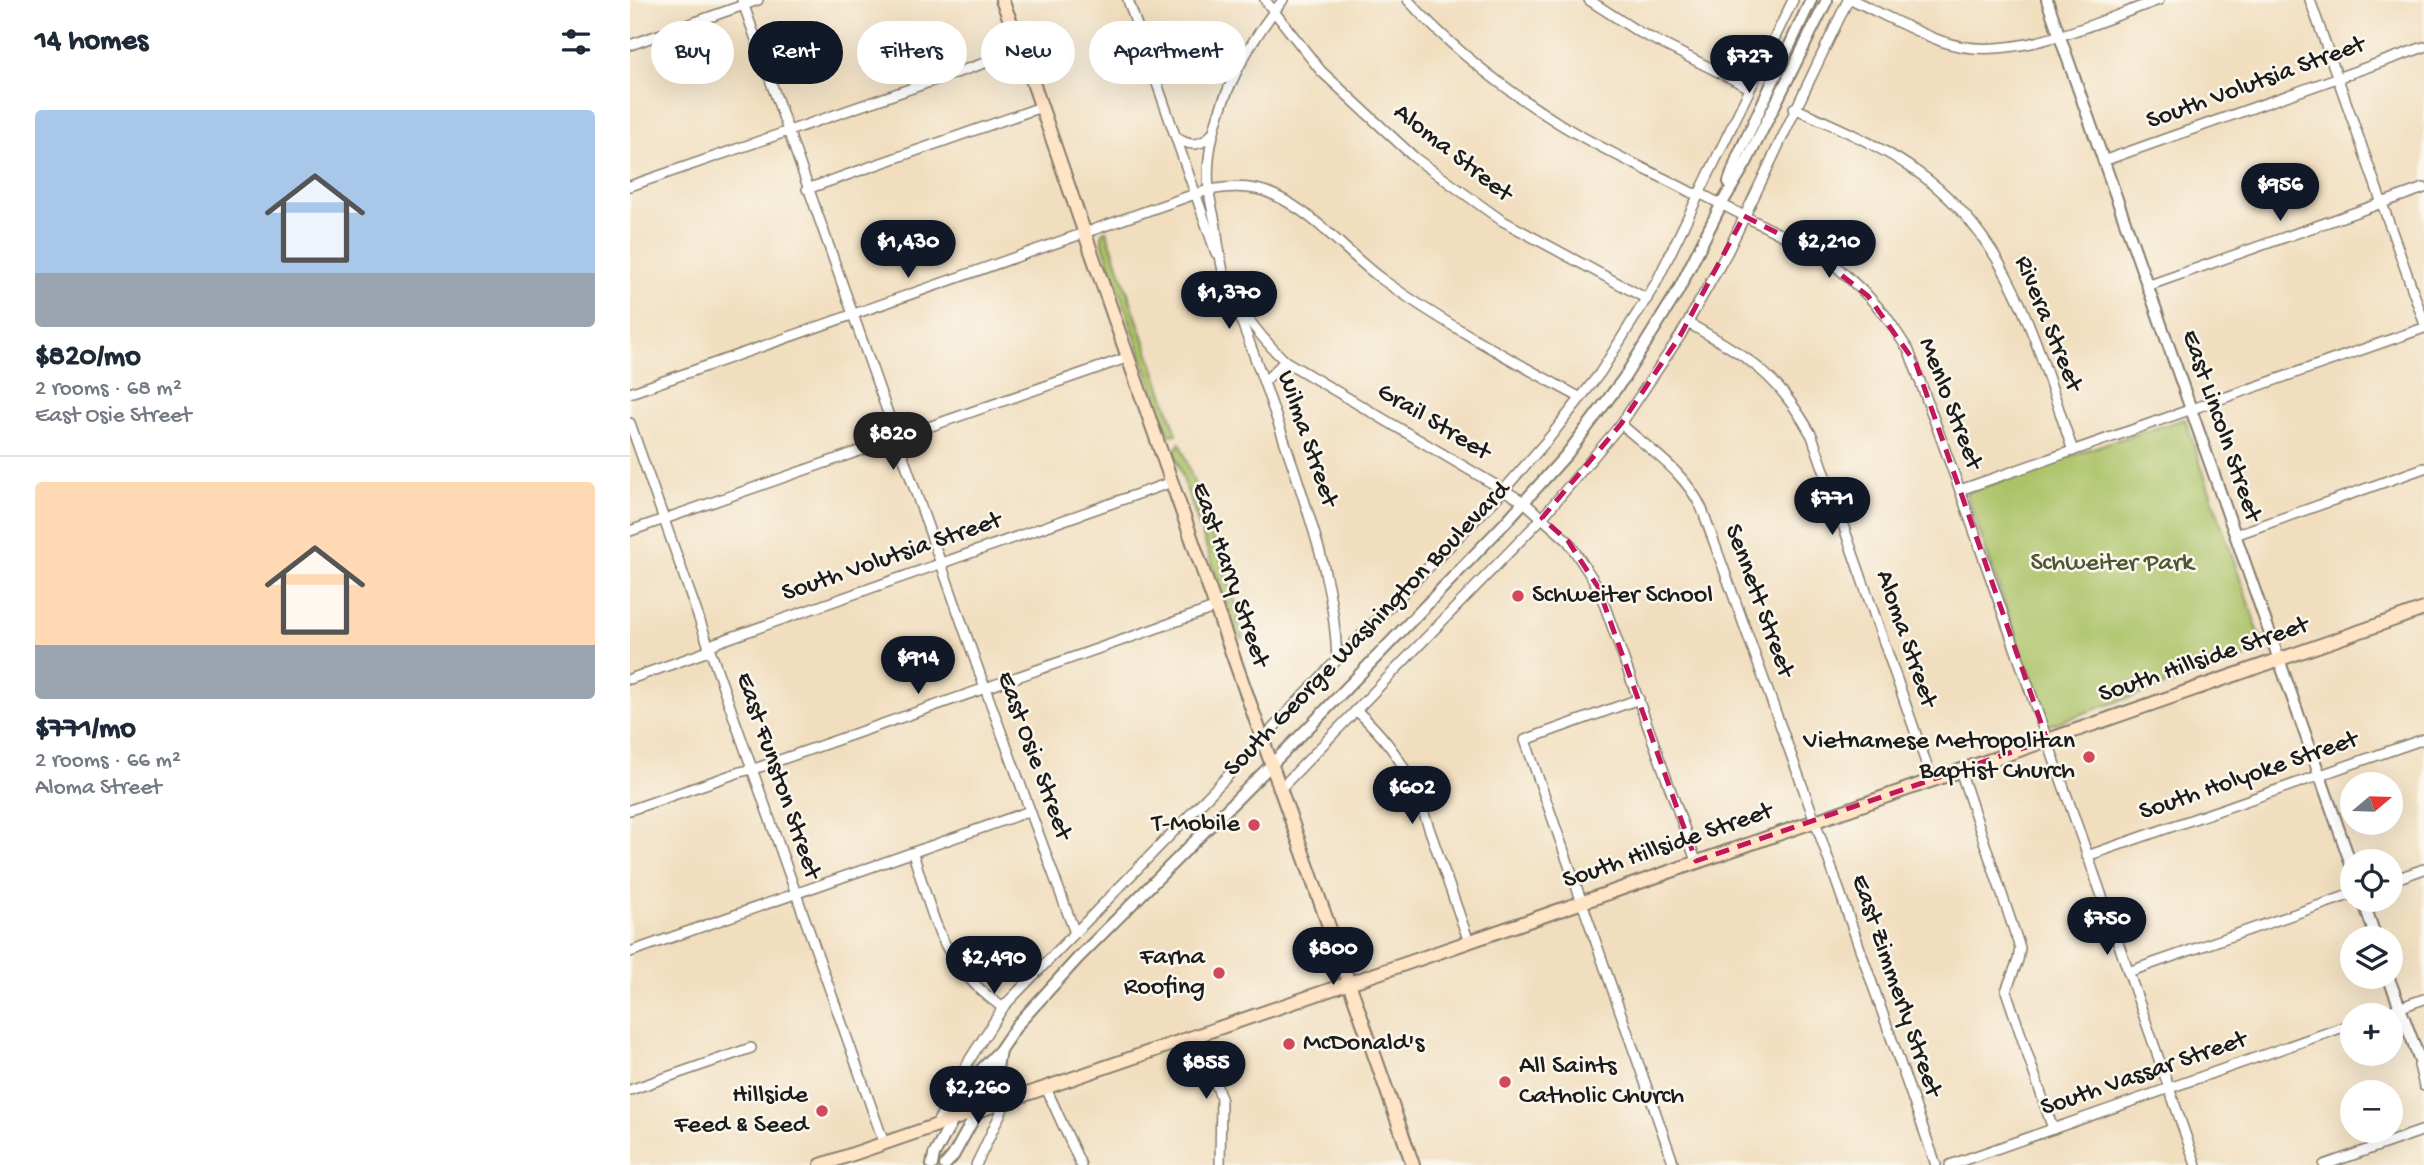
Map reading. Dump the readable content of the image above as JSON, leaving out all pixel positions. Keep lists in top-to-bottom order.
{
  "streets": {
    "main road": ["East Harry Street", "South Hillside Street"],
    "street": [
      "South Volutsia Street",
      "Aloma Street",
      "Rivera Street",
      "Menlo Street",
      "Grail Street",
      "East Lincoln Street",
      "Wilma Street",
      "Sennett Street",
      "South George Washington Boulevard",
      "East Osie Street",
      "East Funston Street",
      "South Holyoke Street",
      "East Zimmerly Street",
      "South Vassar Street"
    ]
  },
  "crossings": [
    ["South Volutsia Street", "East Lincoln Street"],
    ["South Volutsia Street", "East Harry Street"],
    ["South Volutsia Street", "East Osie Street"],
    ["South Volutsia Street", "East Funston Street"],
    ["Aloma Street", "South Hillside Street"],
    ["Menlo Street", "South George Washington Boulevard"],
    ["Menlo Street", "South Hillside Street"],
    ["Menlo Street", "South Holyoke Street"],
    ["Menlo Street", "South Vassar Street"],
    ["Grail Street", "Wilma Street"],
    ["Grail Street", "South George Washington Boulevard"],
    ["Grail Street", "South Hillside Street"],
    ["East Lincoln Street", "South Hillside Street"],
    ["East Lincoln Street", "South Holyoke Street"],
    ["East Harry Street", "South George Washington Boulevard"],
    ["East Harry Street", "South Hillside Street"],
    ["Sennett Street", "South Hillside Street"],
    ["Sennett Street", "East Zimmerly Street"],
    ["South George Washington Boulevard", "South Hillside Street"],
    ["South Hillside Street", "East Funston Street"],
    ["South Hillside Street", "East Zimmerly Street"]
  ],
  "parks": ["Schweiter Park"],
  "places": [
    "Schweiter School",
    "Vietnamese Metropolitan Baptist Church",
    "T-Mobile",
    "Farha Roofing",
    "McDonald's",
    "All Saints Catholic Church",
    "Hillside Feed & Seed"
  ],
  "north": "right",
  "page": {
    "heading": "14 homes",
    "chip": [
      "Buy",
      "Rent",
      "Filters",
      "New",
      "Apartment"
    ],
    "price": [
      "$727",
      "$956",
      "$1,430",
      "$2,210",
      "$1,370",
      "$820",
      "$771",
      "$914",
      "$602",
      "$750",
      "$800",
      "$2,490",
      "$855",
      "$2,260"
    ],
    "list": [
      {
        "name": "$820/mo",
        "note": "2 rooms · 68 m² · East Osie Street"
      },
      {
        "name": "$771/mo",
        "note": "2 rooms · 66 m² · Aloma Street"
      }
    ],
    "map_buttons": ["+", "−"]
  }
}
